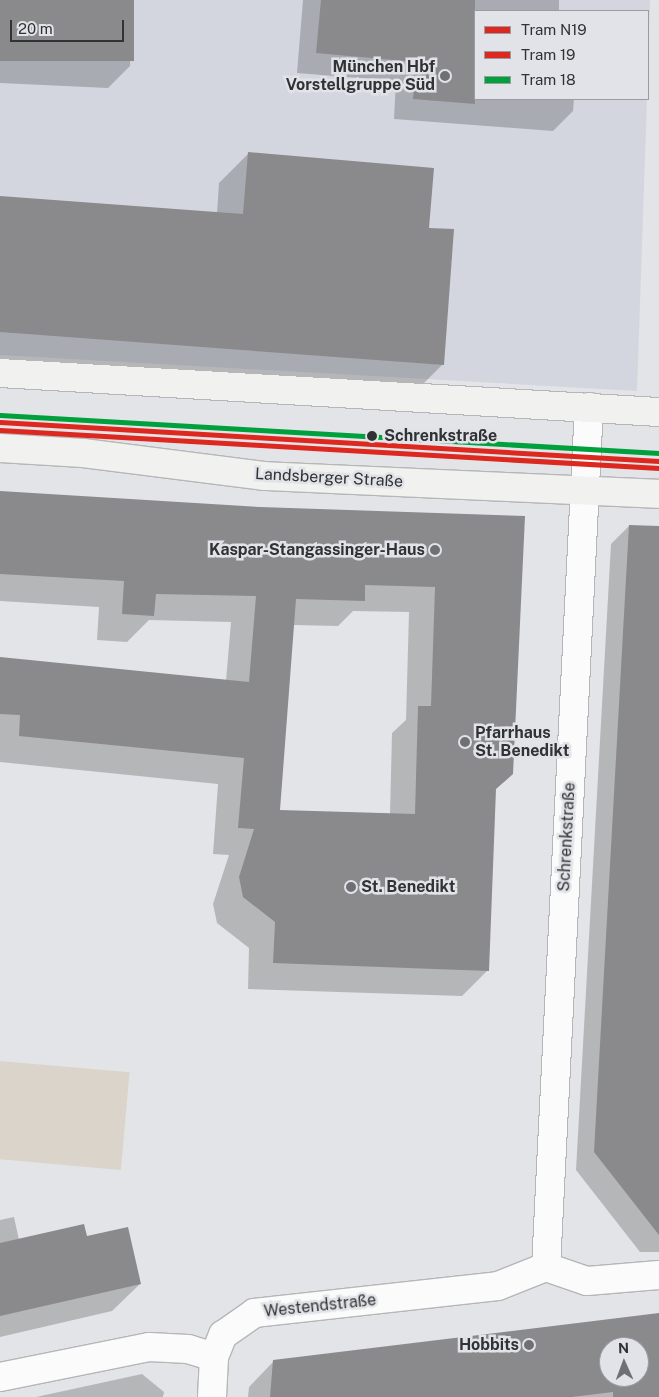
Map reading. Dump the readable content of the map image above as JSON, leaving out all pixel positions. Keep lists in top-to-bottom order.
{
  "streets": {
    "main road": ["Landsberger Straße"],
    "street": ["Schrenkstraße", "Westendstraße"]
  },
  "crossings": [
    ["Landsberger Straße", "Schrenkstraße"],
    ["Schrenkstraße", "Westendstraße"]
  ],
  "places": [
    "München Hbf Vorstellgruppe Süd",
    "Schrenkstraße",
    "Kaspar-Stangassinger-Haus",
    "Pfarrhaus St. Benedikt",
    "St. Benedikt",
    "Hobbits"
  ],
  "lines": ["tram line 18", "tram line N19", "tram line 19"],
  "legend": ["Tram N19", "Tram 19", "Tram 18"],
  "scale_bar": "20 m",
  "north": "top"
}
